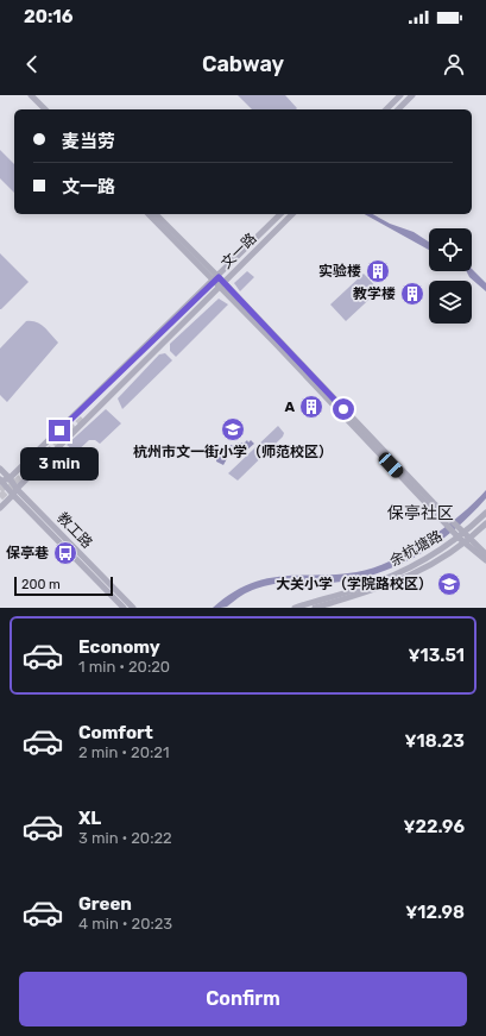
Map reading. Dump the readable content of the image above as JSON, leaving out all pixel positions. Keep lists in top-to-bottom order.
{
  "streets": {
    "main road": ["文一路", "教工路", "余杭塘路"]
  },
  "crossings": [
    ["文一路", "教工路"]
  ],
  "districts": ["保亭社区"],
  "places": {
    "building": ["实验楼", "教学楼", "A"],
    "school or university": ["杭州市文一街小学（师范校区）", "大关小学（学院路校区）"],
    "bus stop": ["保亭巷"]
  },
  "scale_bar": "200 m",
  "page": {
    "status": "20:16",
    "header": "Cabway",
    "banner": ["麦当劳", "文一路"],
    "bubble": "3 min",
    "scale": "200 m",
    "list": [
      {
        "name": "Economy",
        "note": "1 min · 20:20",
        "value": "¥13.51"
      },
      {
        "name": "Comfort",
        "note": "2 min · 20:21",
        "value": "¥18.23"
      },
      {
        "name": "XL",
        "note": "3 min · 20:22",
        "value": "¥22.96"
      },
      {
        "name": "Green",
        "note": "4 min · 20:23",
        "value": "¥12.98"
      }
    ],
    "buttons": "Confirm"
  }
}
